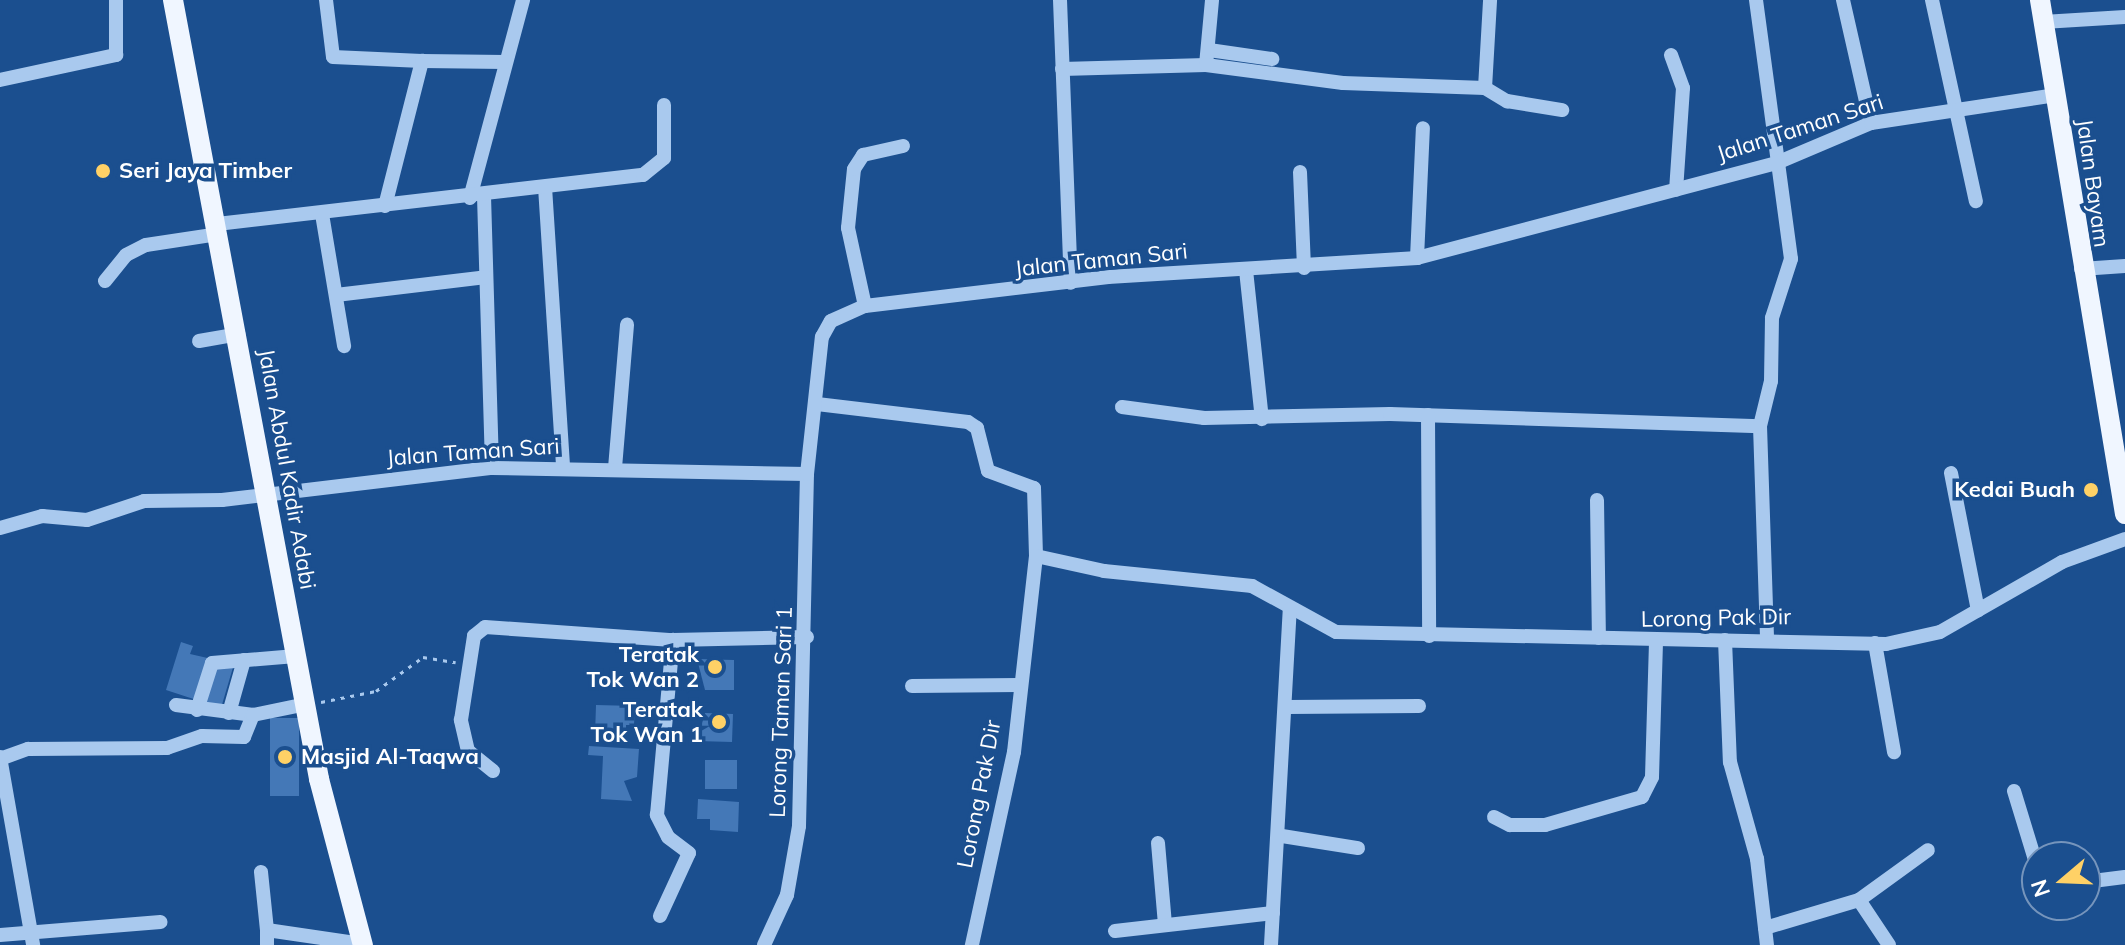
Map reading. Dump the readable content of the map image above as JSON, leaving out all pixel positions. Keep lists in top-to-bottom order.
{
  "streets": {
    "main road": ["Jalan Bayam", "Jalan Abdul Kadir Adabi"],
    "street": ["Jalan Taman Sari", "Lorong Pak Dir", "Lorong Taman Sari 1"]
  },
  "crossings": [
    ["Jalan Taman Sari", "Jalan Bayam"],
    ["Jalan Taman Sari", "Jalan Abdul Kadir Adabi"],
    ["Jalan Taman Sari", "Lorong Pak Dir"],
    ["Jalan Taman Sari", "Lorong Taman Sari 1"]
  ],
  "places": [
    "Seri Jaya Timber",
    "Kedai Buah",
    "Teratak Tok Wan 2",
    "Teratak Tok Wan 1",
    "Masjid Al-Taqwa"
  ],
  "north": "left"
}
